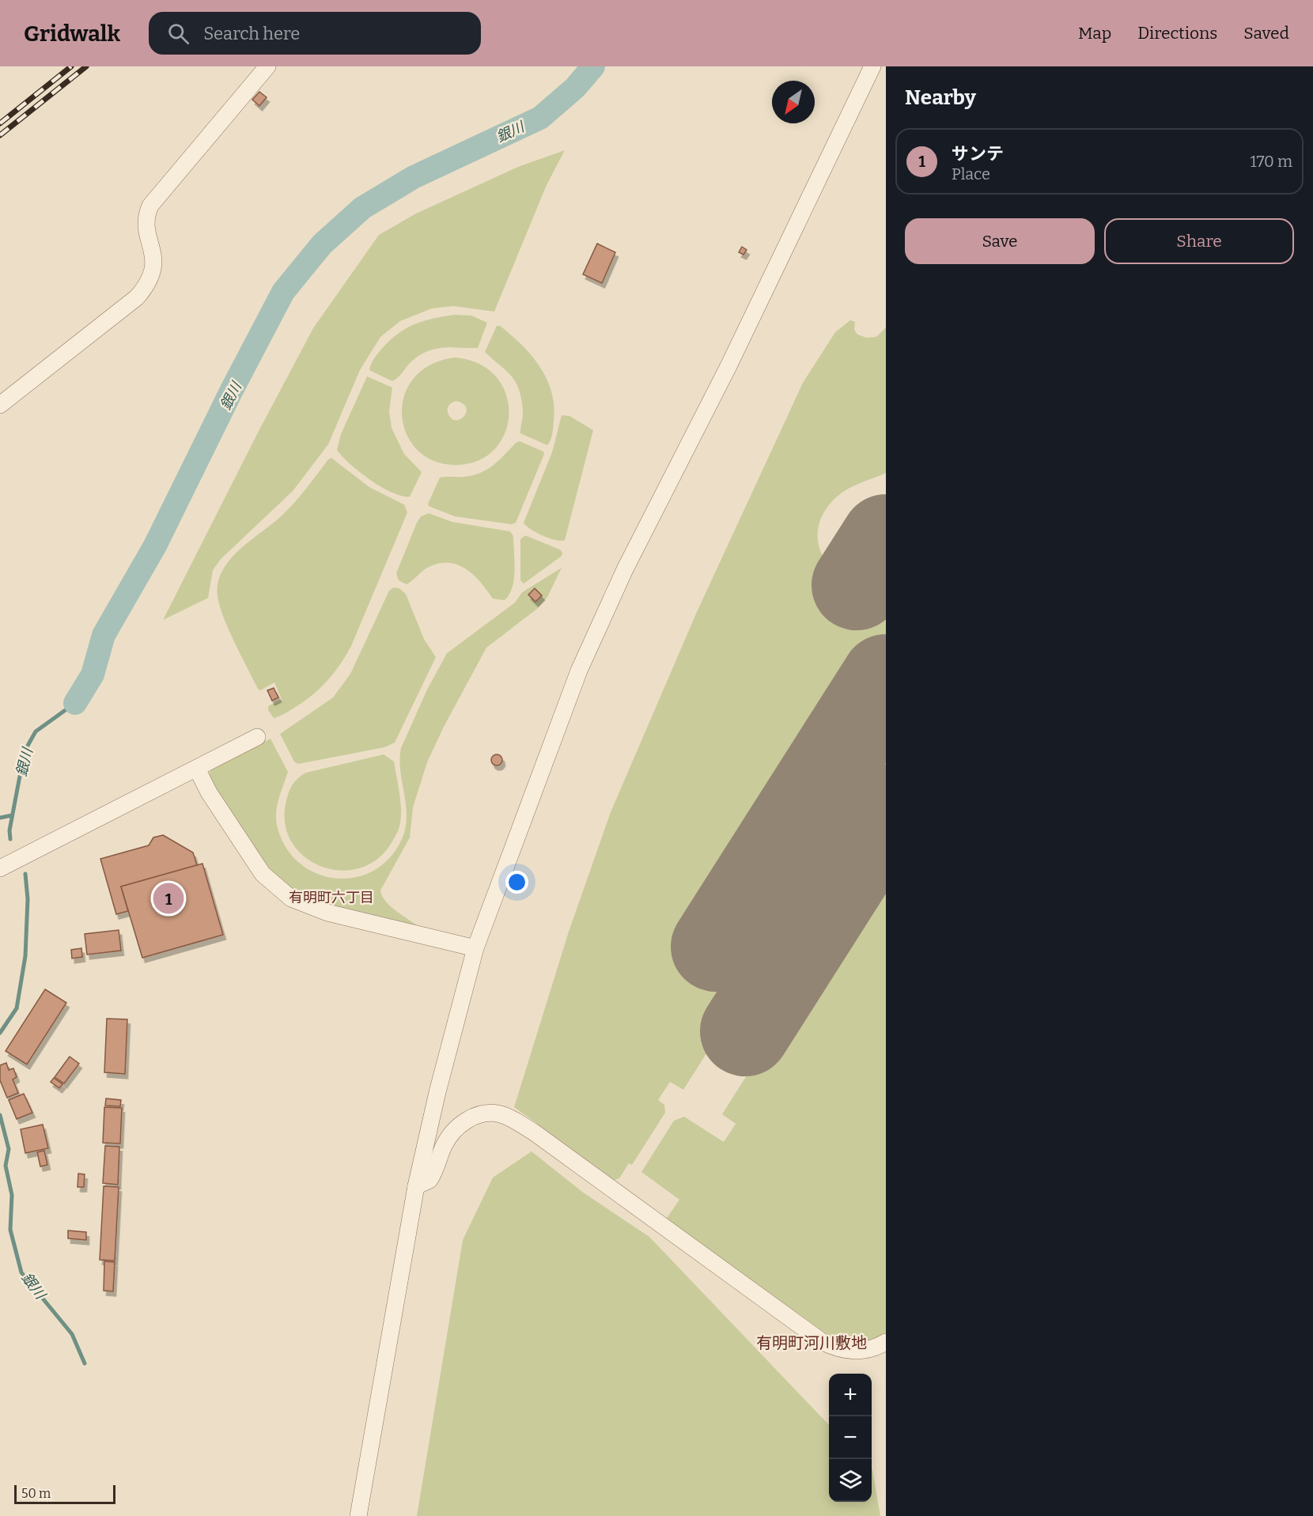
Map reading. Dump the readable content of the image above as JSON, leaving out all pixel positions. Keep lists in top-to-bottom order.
{
  "districts": ["有明町六丁目", "有明町河川敷地"],
  "water": ["銀川"],
  "scale_bar": "50 m",
  "north": "bottom left",
  "page": {
    "header": "Gridwalk",
    "search": "Search here",
    "nav": ["Map", "Directions", "Saved"],
    "heading": "Nearby",
    "list": [
      {
        "mark": "1",
        "name": "サンテ",
        "note": "Place",
        "value": "170 m"
      }
    ],
    "buttons": ["Save", "Share"],
    "pins": "1",
    "map_buttons": ["+", "−"],
    "scale": "50 m"
  }
}
